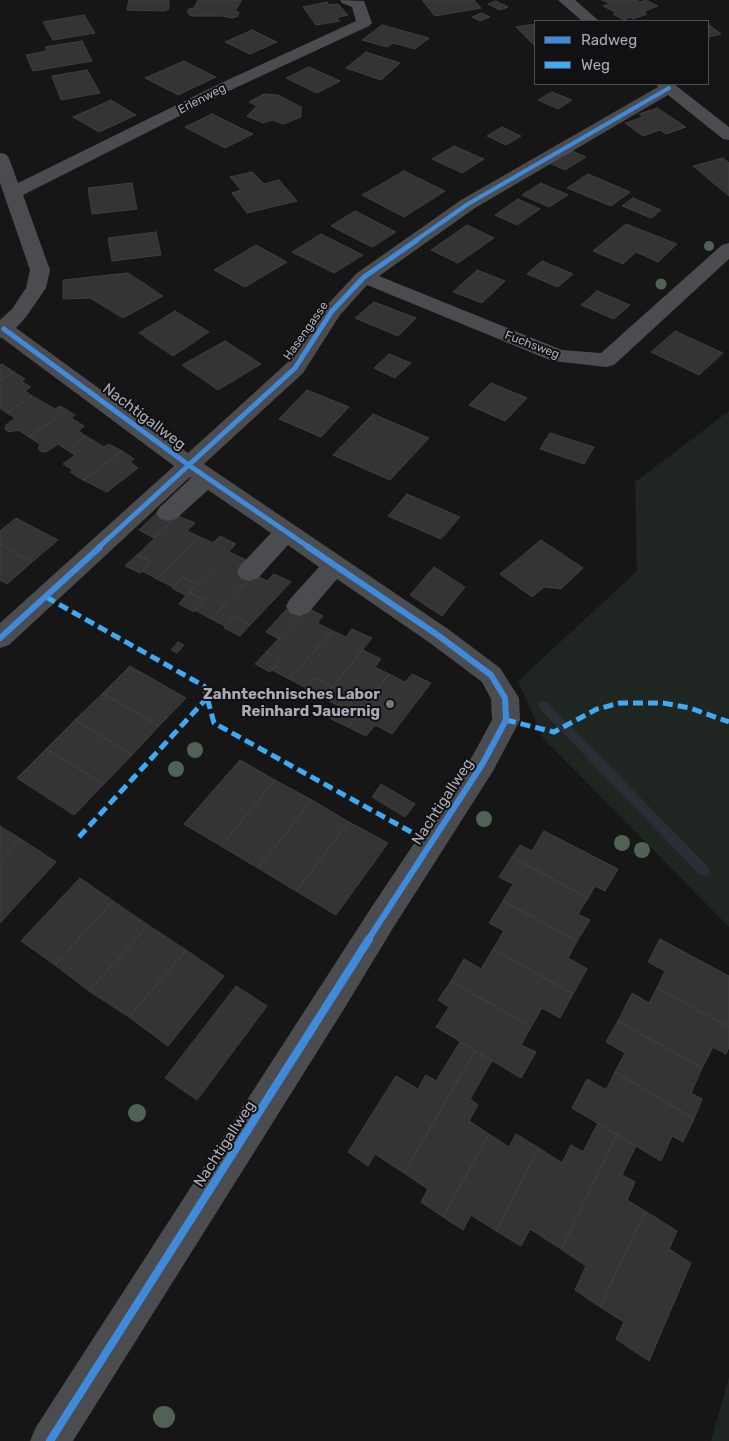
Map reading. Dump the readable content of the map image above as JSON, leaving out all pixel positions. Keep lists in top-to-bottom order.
{
  "streets": {
    "street": [
      "Erlenweg",
      "Hasengasse",
      "Fuchsweg",
      "Nachtigallweg"
    ]
  },
  "crossings": [
    ["Hasengasse", "Fuchsweg"],
    ["Hasengasse", "Nachtigallweg"]
  ],
  "places": ["Zahntechnisches Labor Reinhard Jauernig"],
  "legend": ["Radweg", "Weg"]
}
